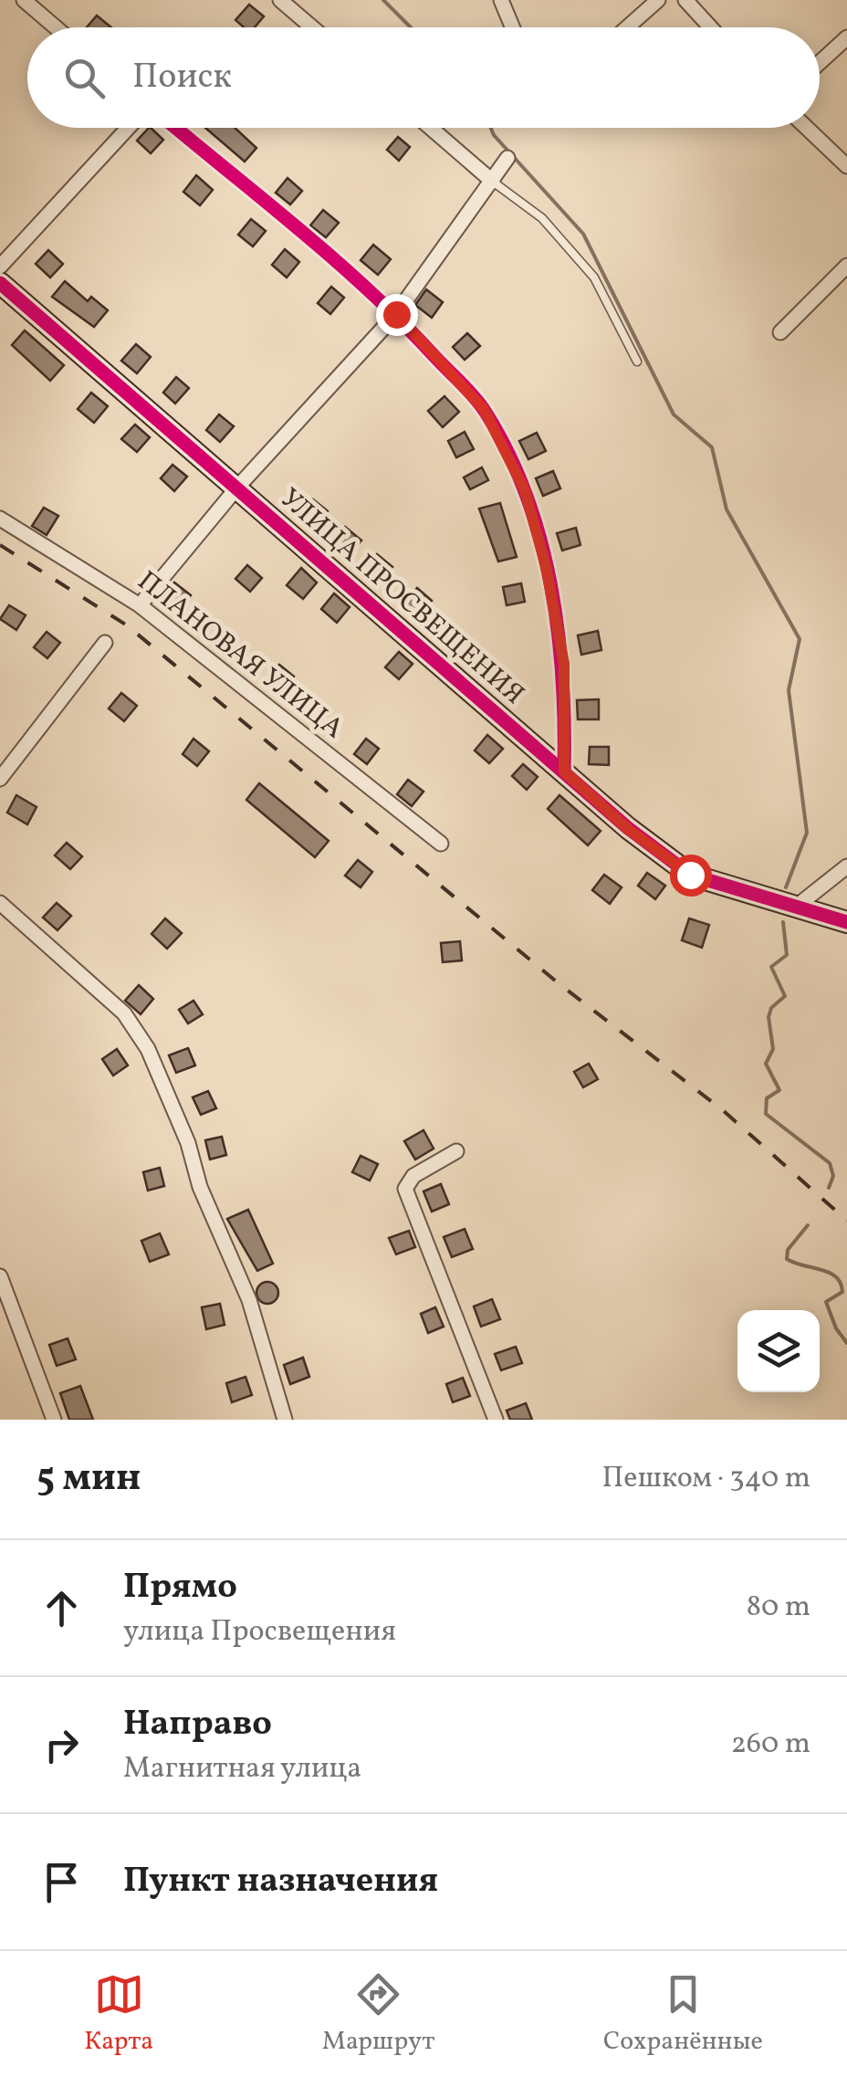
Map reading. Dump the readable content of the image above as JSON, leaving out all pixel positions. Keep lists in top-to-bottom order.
{
  "streets": {
    "street": ["УЛИЦА ПРОСВЕЩЕНИЯ", "ПЛАНОВАЯ УЛИЦА"]
  },
  "page": {
    "search": "Поиск",
    "heading": ["5 мин", "Пешком · 340 m"],
    "list": [
      ["Прямо", "улица Просвещения", "80 m"],
      ["Направо", "Магнитная улица", "260 m"],
      "Пункт назначения"
    ],
    "nav": ["Карта", "Маршрут", "Сохранённые"]
  }
}
